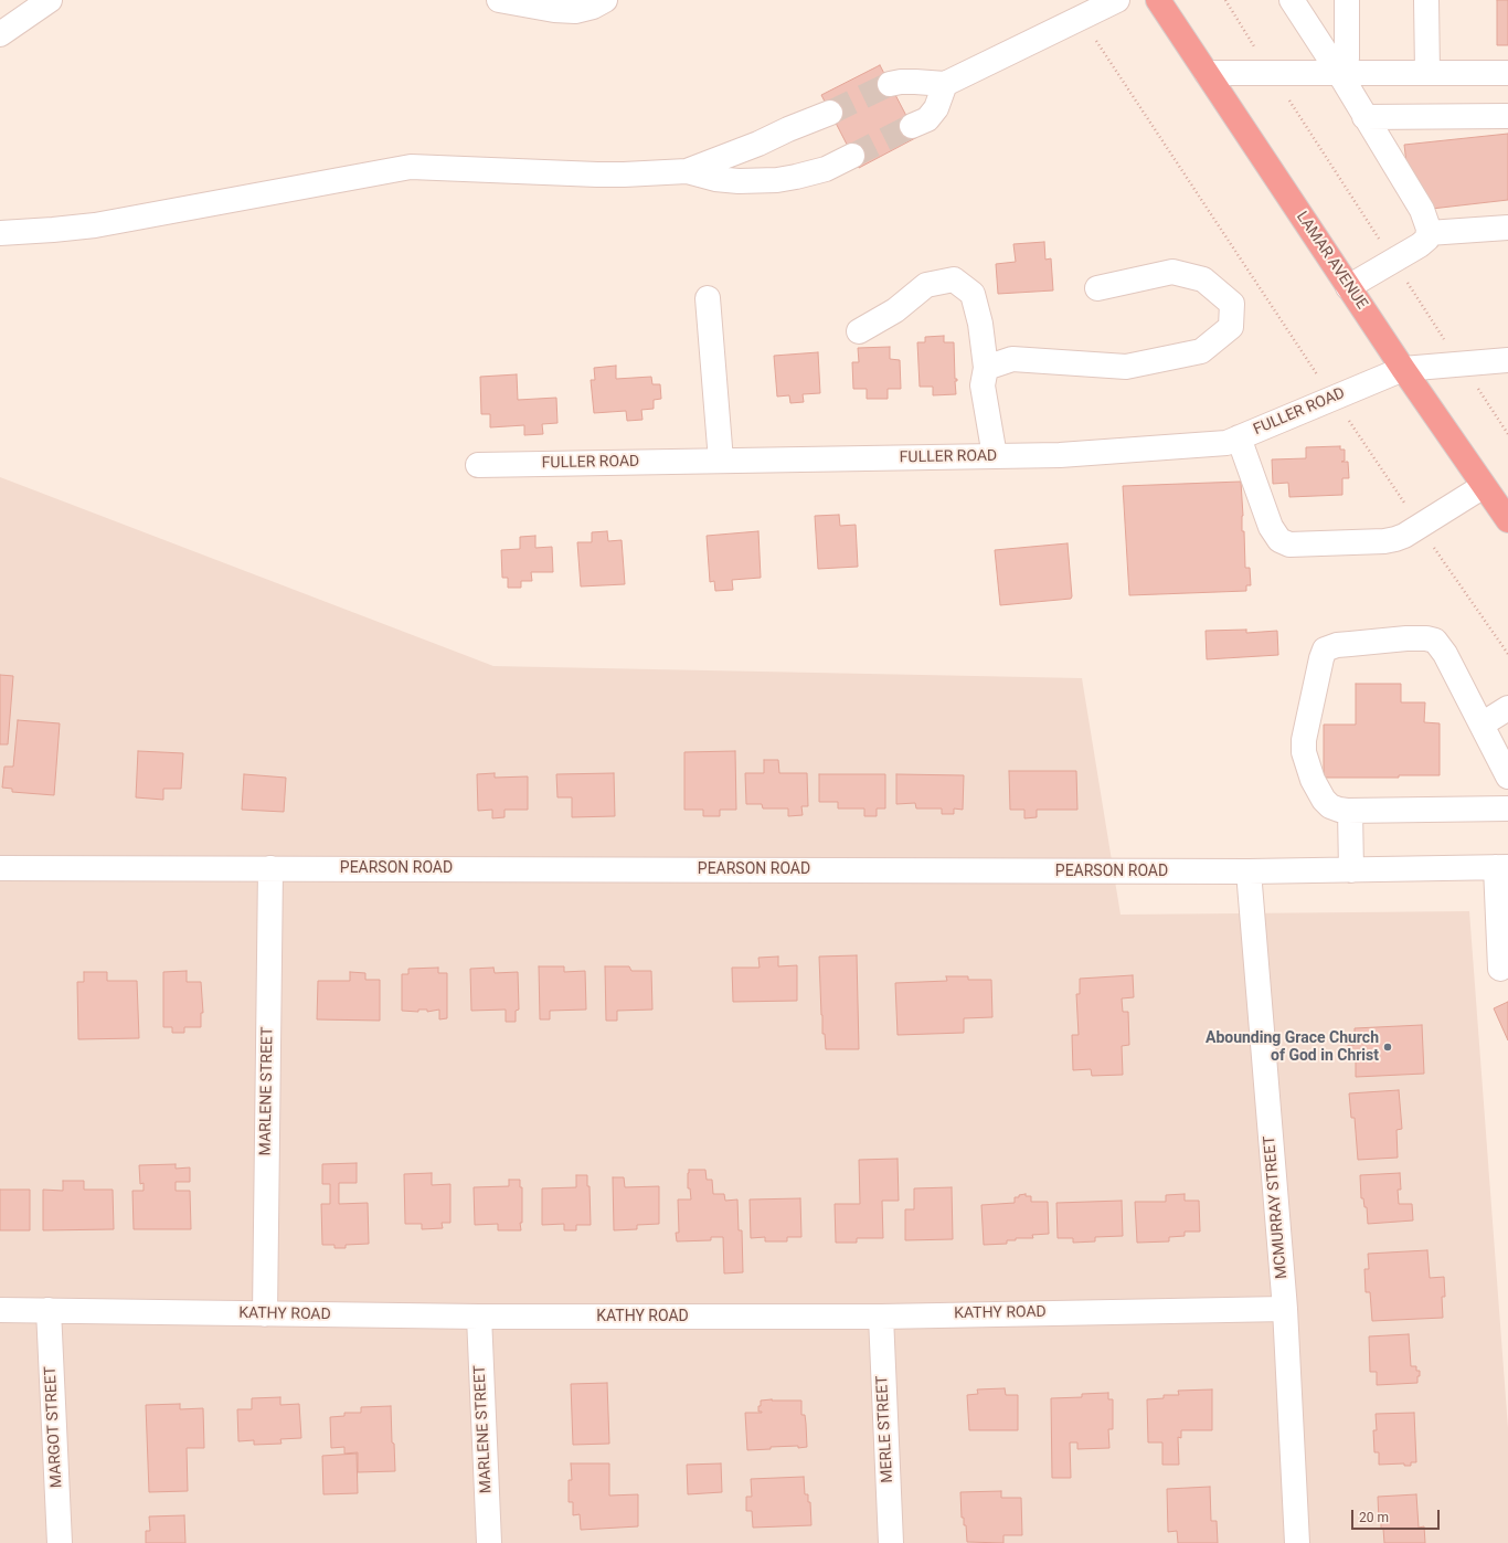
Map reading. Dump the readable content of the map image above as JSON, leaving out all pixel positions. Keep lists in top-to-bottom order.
{
  "streets": {
    "highway": ["LAMAR AVENUE"],
    "street": [
      "FULLER ROAD",
      "PEARSON ROAD",
      "MARLENE STREET",
      "MCMURRAY STREET",
      "KATHY ROAD",
      "MARGOT STREET",
      "MERLE STREET"
    ]
  },
  "crossings": [
    ["LAMAR AVENUE", "FULLER ROAD"],
    ["PEARSON ROAD", "MARLENE STREET"],
    ["PEARSON ROAD", "MCMURRAY STREET"],
    ["MARLENE STREET", "KATHY ROAD"],
    ["MCMURRAY STREET", "KATHY ROAD"],
    ["KATHY ROAD", "MARGOT STREET"],
    ["KATHY ROAD", "MERLE STREET"]
  ],
  "places": ["Abounding Grace Church of God in Christ"],
  "scale_bar": "20 m"
}
